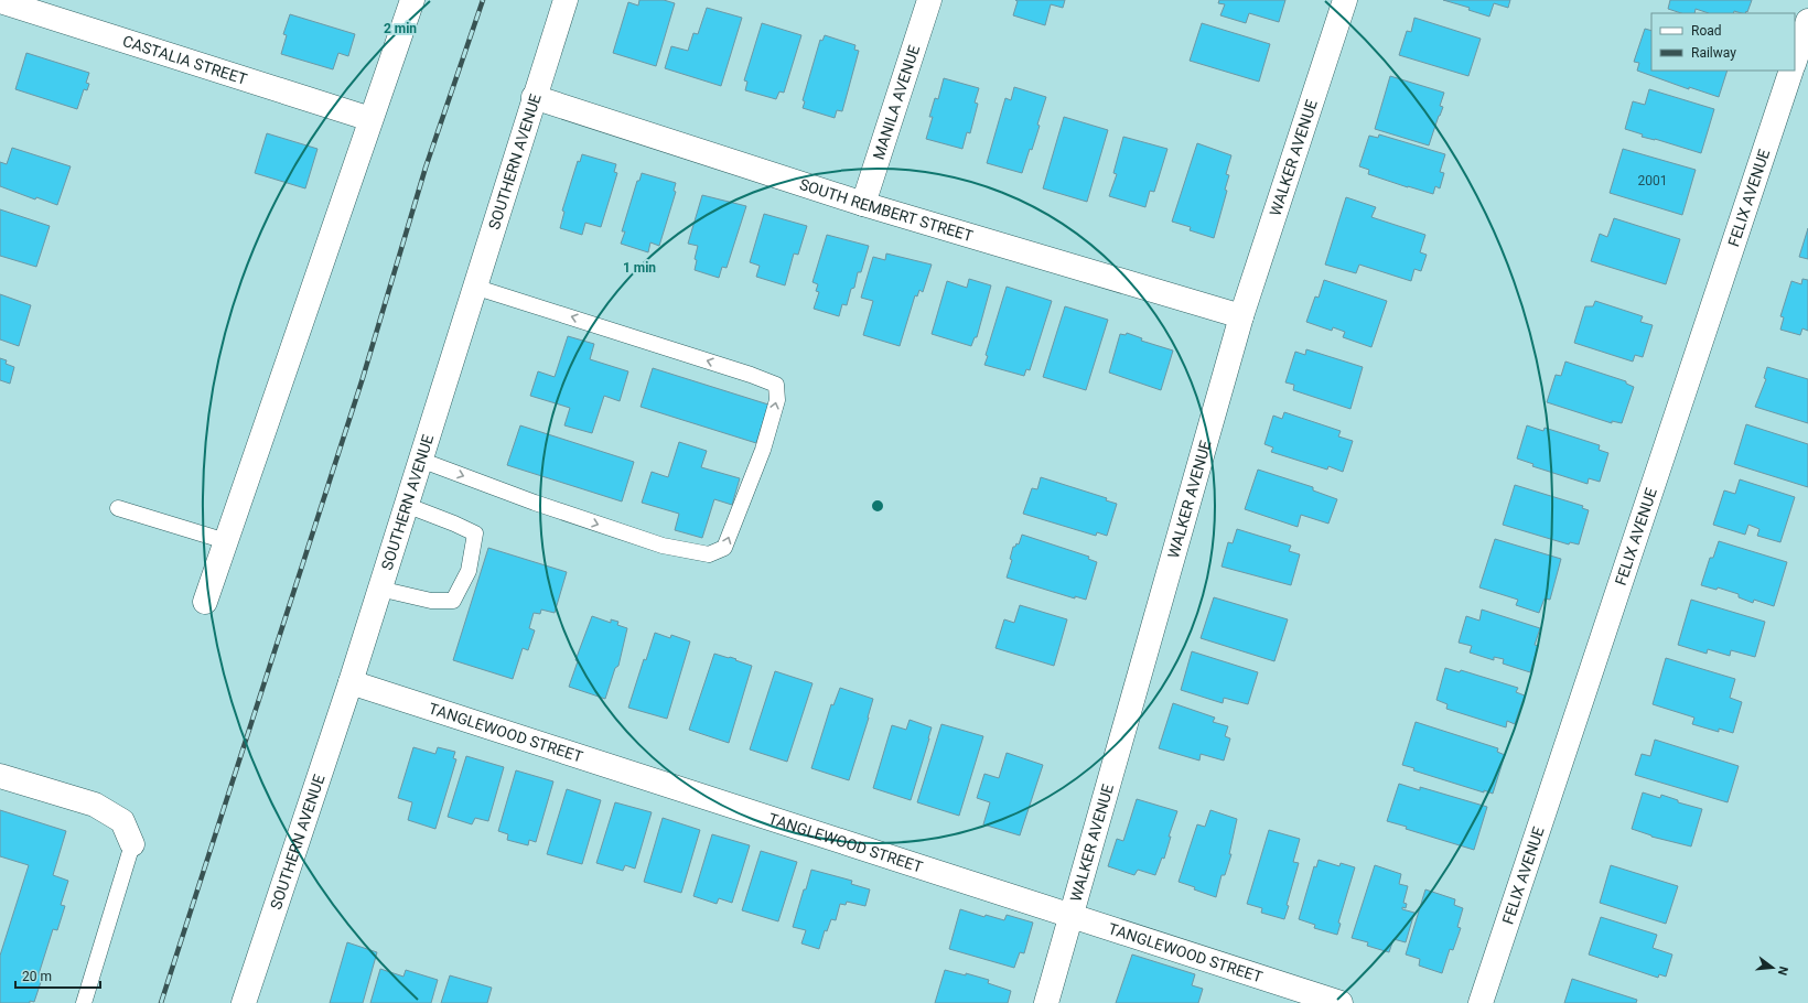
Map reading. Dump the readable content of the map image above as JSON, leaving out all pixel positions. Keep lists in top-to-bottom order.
{
  "streets": {
    "street": [
      "CASTALIA STREET",
      "MANILA AVENUE",
      "WALKER AVENUE",
      "SOUTHERN AVENUE",
      "FELIX AVENUE",
      "SOUTH REMBERT STREET",
      "TANGLEWOOD STREET"
    ]
  },
  "crossings": [
    ["MANILA AVENUE", "SOUTH REMBERT STREET"],
    ["WALKER AVENUE", "SOUTH REMBERT STREET"],
    ["WALKER AVENUE", "TANGLEWOOD STREET"],
    ["SOUTHERN AVENUE", "SOUTH REMBERT STREET"],
    ["SOUTHERN AVENUE", "TANGLEWOOD STREET"]
  ],
  "house_numbers": ["2001"],
  "legend": ["Road", "Railway"],
  "scale_bar": "20 m",
  "north": "right",
  "rings": ["2 min", "1 min"]
}
